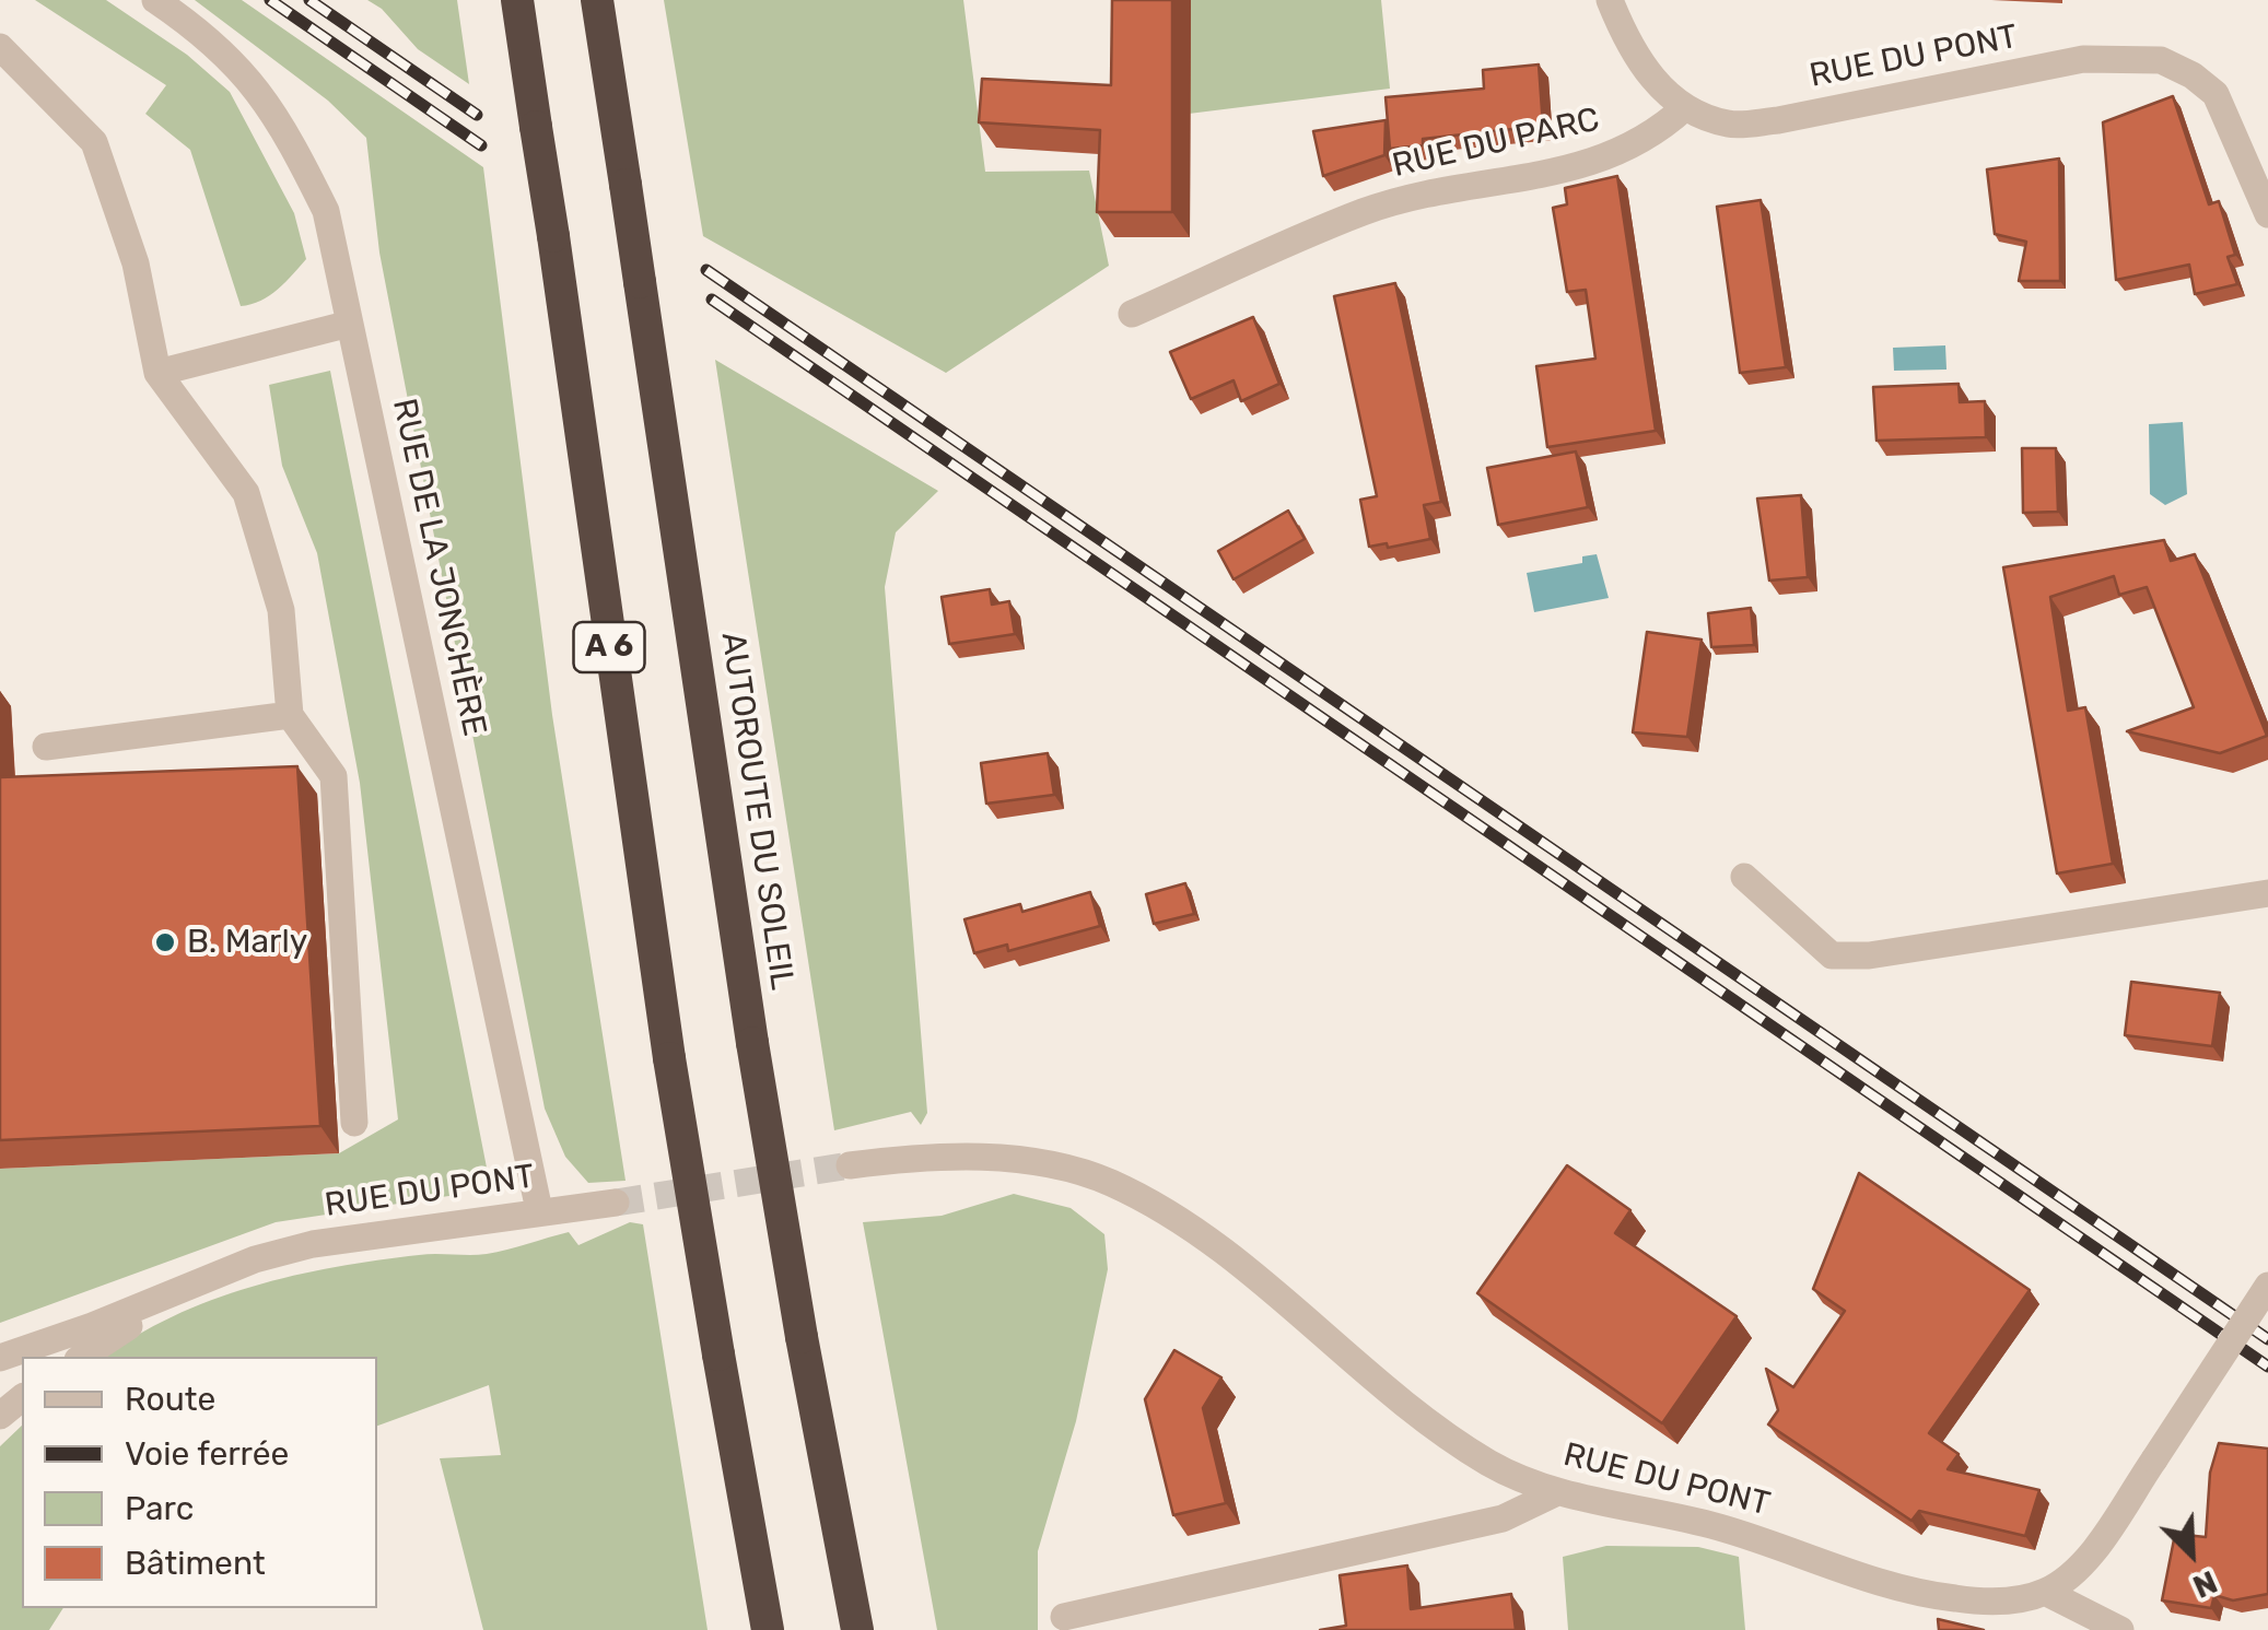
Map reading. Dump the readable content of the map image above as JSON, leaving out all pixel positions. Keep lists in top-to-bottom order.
{
  "streets": {
    "highway": ["A 6", "AUTOROUTE DU SOLEIL"],
    "street": ["RUE DU PONT", "RUE DU PARC", "RUE DE LA JONCHÈRE"]
  },
  "crossings": [
    ["RUE DU PONT", "RUE DU PARC"],
    ["RUE DU PONT", "RUE DE LA JONCHÈRE"]
  ],
  "places": ["B. Marly"],
  "legend": [
    "Route",
    "Voie ferrée",
    "Parc",
    "Bâtiment"
  ],
  "north": "bottom right"
}
